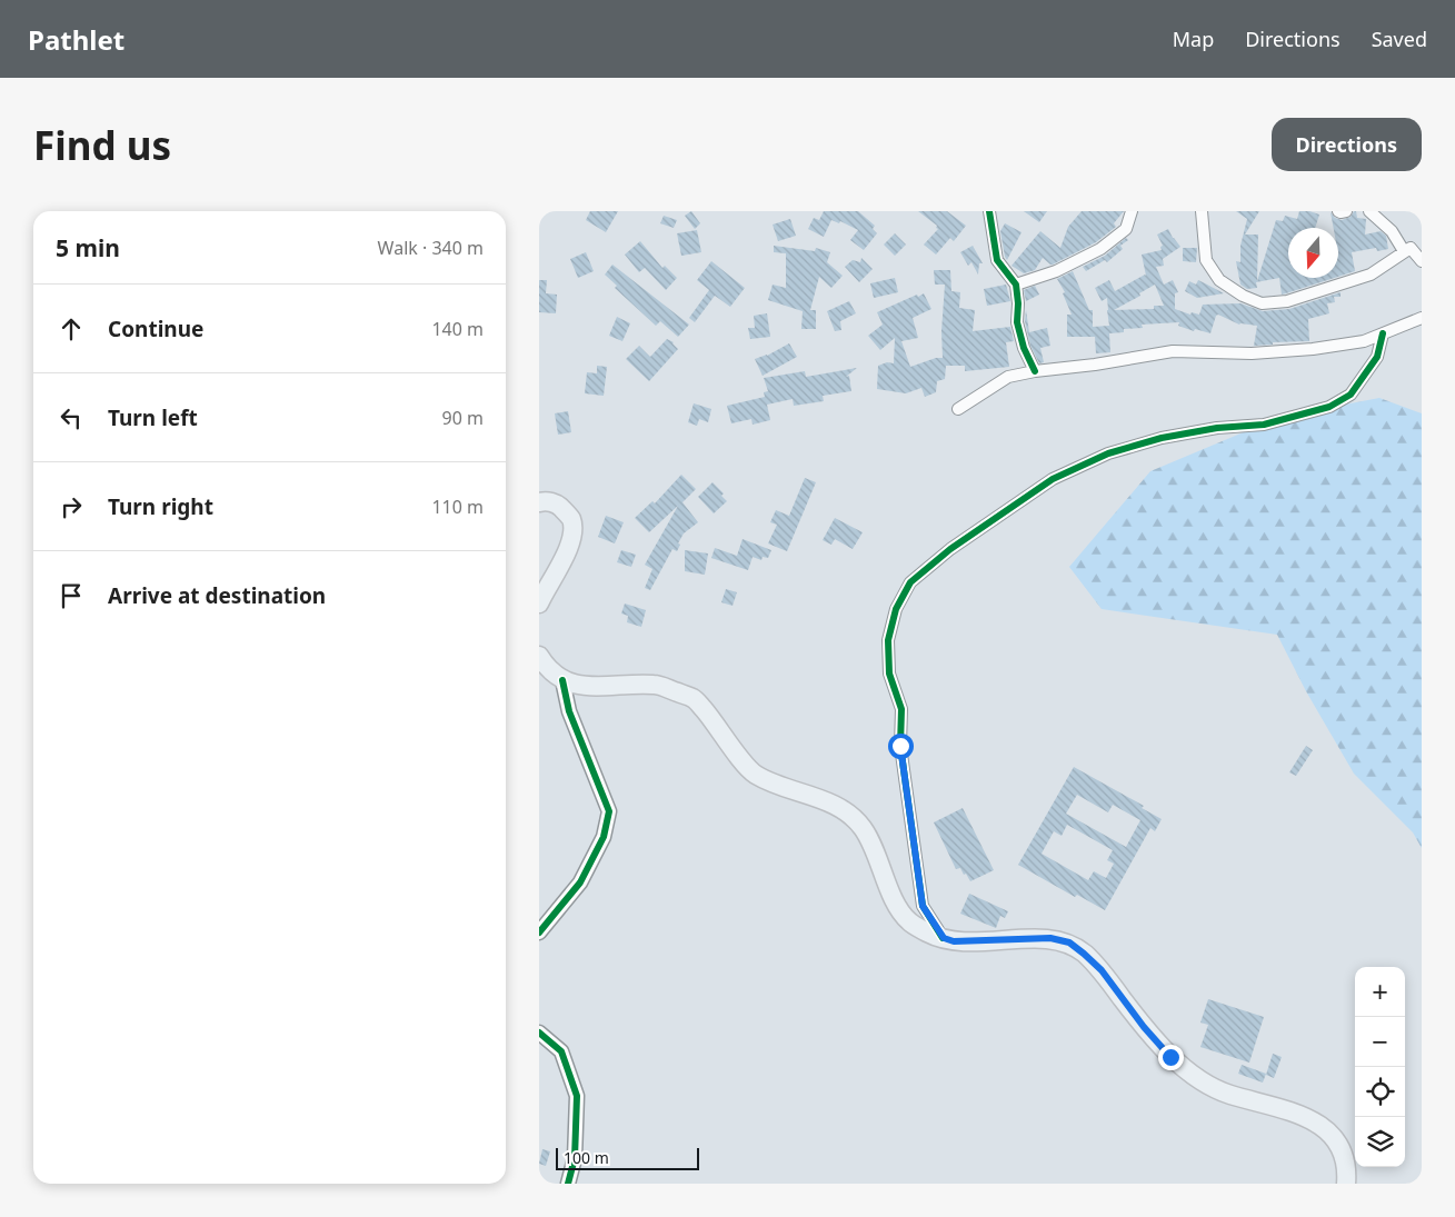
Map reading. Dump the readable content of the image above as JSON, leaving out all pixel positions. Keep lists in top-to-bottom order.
{
  "scale_bar": "100 m",
  "north": "bottom",
  "page": {
    "header": "Pathlet",
    "nav": ["Map", "Directions", "Saved"],
    "buttons": "Directions",
    "title": "Find us",
    "heading": ["5 min", "Walk · 340 m"],
    "list": [
      ["Continue", "140 m"],
      ["Turn left", "90 m"],
      ["Turn right", "110 m"],
      "Arrive at destination"
    ],
    "map_buttons": ["+", "−"],
    "scale": "100 m"
  }
}
